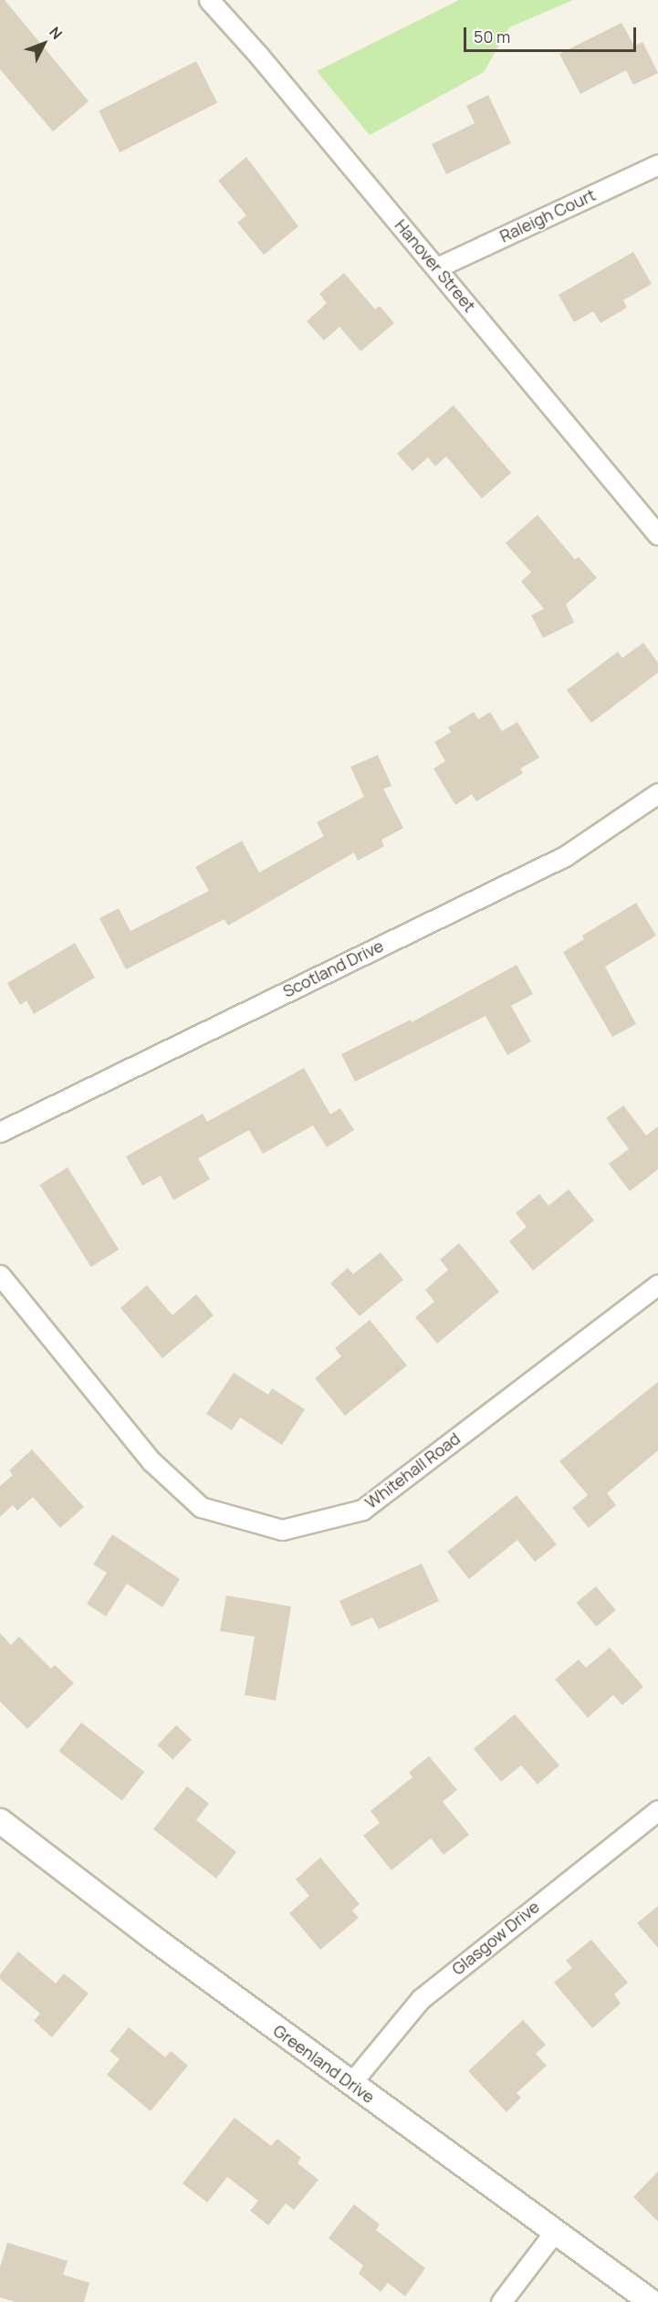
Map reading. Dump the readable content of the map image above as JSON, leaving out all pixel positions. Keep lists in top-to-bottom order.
{
  "streets": {
    "street": [
      "Raleigh Court",
      "Hanover Street",
      "Scotland Drive",
      "Whitehall Road",
      "Glasgow Drive",
      "Greenland Drive"
    ]
  },
  "crossings": [
    ["Raleigh Court", "Hanover Street"],
    ["Glasgow Drive", "Greenland Drive"]
  ],
  "scale_bar": "50 m",
  "north": "top right"
}
